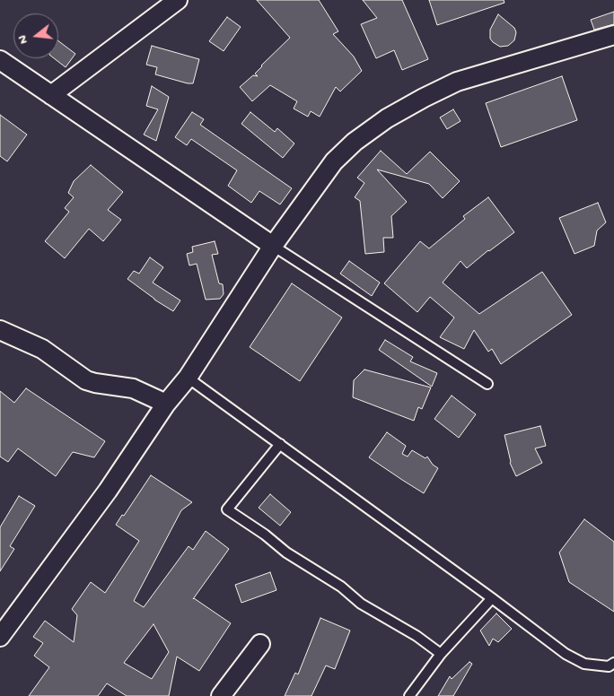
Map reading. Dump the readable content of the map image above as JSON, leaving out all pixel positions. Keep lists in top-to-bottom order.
{
  "north": "left"
}
